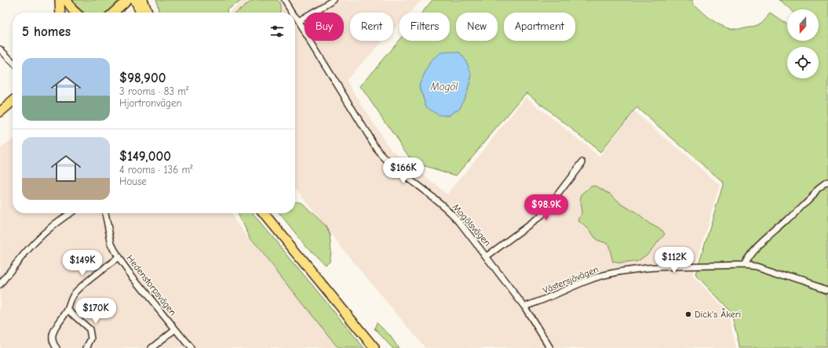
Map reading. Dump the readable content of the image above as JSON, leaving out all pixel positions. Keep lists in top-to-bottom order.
{
  "streets": {
    "street": ["Mogölsvägen", "Västersjövägen", "Hedenstorpsvägen"]
  },
  "crossings": [
    ["Mogölsvägen", "Västersjövägen"]
  ],
  "water": ["Mogöl"],
  "places": ["Dick's Åkeri"],
  "north": "bottom",
  "page": {
    "chip": [
      "Buy",
      "Rent",
      "Filters",
      "New",
      "Apartment"
    ],
    "heading": "5 homes",
    "list": [
      {
        "name": "$98,900",
        "note": "3 rooms · 83 m² · Hjortronvägen"
      },
      {
        "name": "$149,000",
        "note": "4 rooms · 136 m² · House"
      }
    ],
    "price": [
      "$166K",
      "$98.9K",
      "$112K",
      "$149K",
      "$170K"
    ]
  }
}
